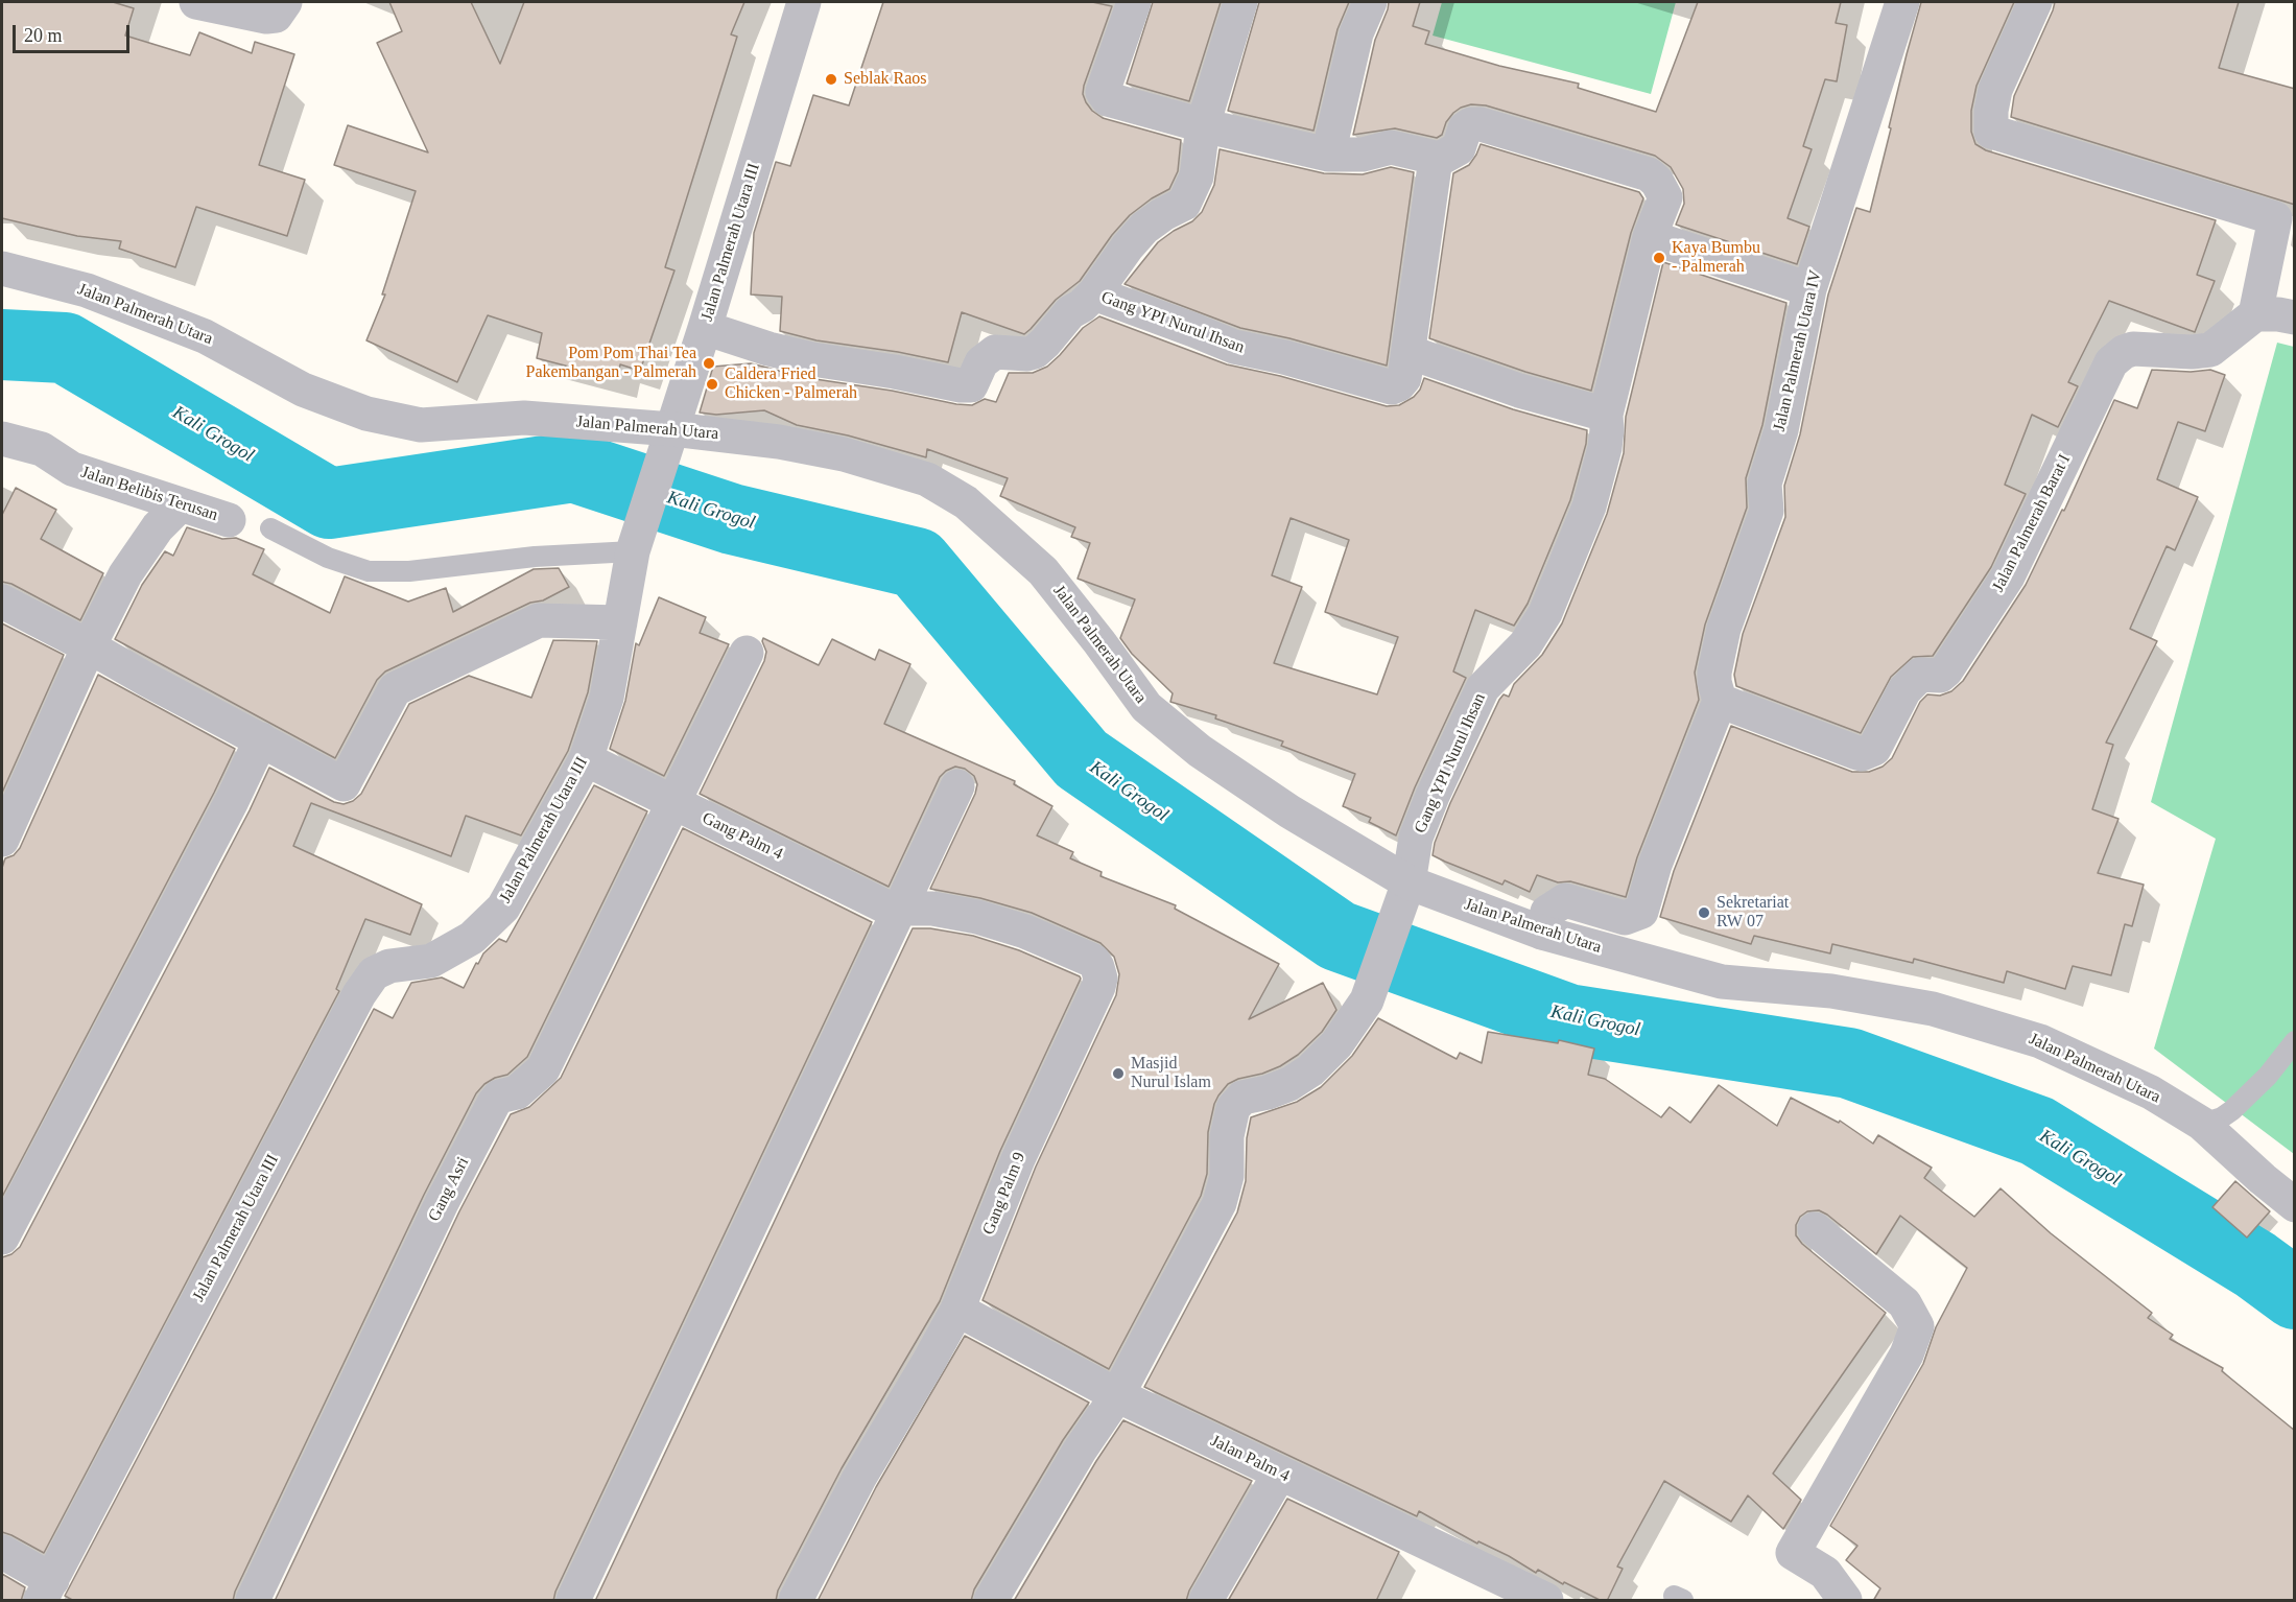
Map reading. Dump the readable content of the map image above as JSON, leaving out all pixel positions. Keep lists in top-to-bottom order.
{
  "streets": {
    "street": [
      "Jalan Palmerah Utara III",
      "Jalan Palmerah Utara",
      "Gang YPI Nurul Ihsan",
      "Jalan Palmerah Utara IV",
      "Jalan Belibis Terusan",
      "Jalan Palmerah Barat I",
      "Gang Palm 4",
      "Gang Asri",
      "Gang Palm 9",
      "Jalan Palm 4"
    ]
  },
  "crossings": [
    ["Jalan Palmerah Utara III", "Jalan Palmerah Utara"],
    ["Jalan Palmerah Utara III", "Gang YPI Nurul Ihsan"],
    ["Jalan Palmerah Utara III", "Gang Palm 4"],
    ["Jalan Palmerah Utara", "Gang YPI Nurul Ihsan"],
    ["Gang YPI Nurul Ihsan", "Jalan Palm 4"],
    ["Jalan Palmerah Utara IV", "Jalan Palmerah Barat I"],
    ["Gang Palm 4", "Gang Asri"],
    ["Gang Palm 4", "Gang Palm 9"],
    ["Gang Palm 9", "Jalan Palm 4"]
  ],
  "water": ["Kali Grogol"],
  "places": [
    "Seblak Raos",
    "Kaya Bumbu - Palmerah",
    "Pom Pom Thai Tea Pakembangan - Palmerah",
    "Caldera Fried Chicken - Palmerah",
    "Sekretariat RW 07",
    "Masjid Nurul Islam"
  ],
  "scale_bar": "20 m"
}
